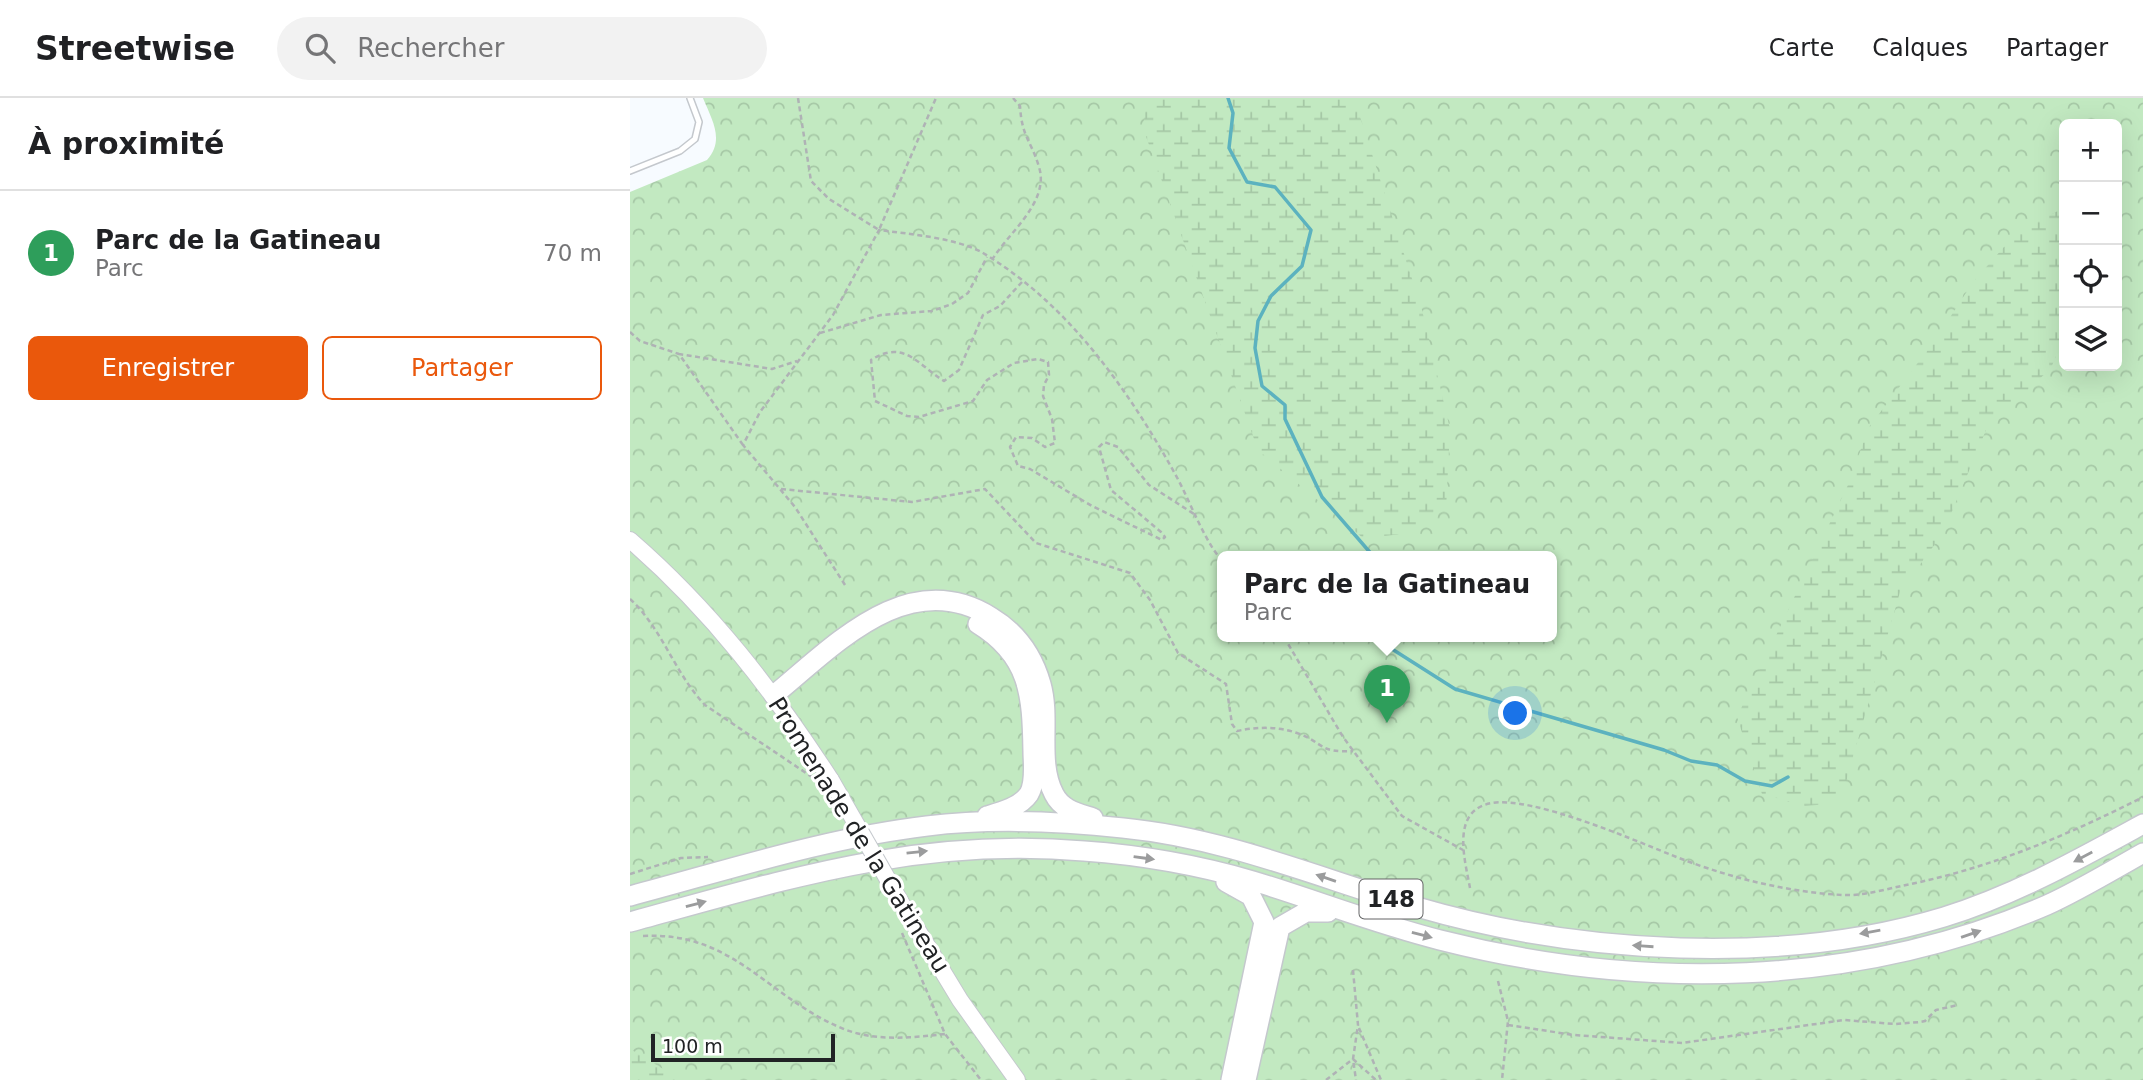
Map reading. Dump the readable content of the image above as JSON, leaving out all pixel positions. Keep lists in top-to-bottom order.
{
  "streets": {
    "highway": ["148"],
    "street": ["Promenade de la Gatineau"]
  },
  "scale_bar": "100 m",
  "page": {
    "header": "Streetwise",
    "search": "Rechercher",
    "nav": ["Carte", "Calques", "Partager"],
    "heading": "À proximité",
    "map_buttons": ["+", "−"],
    "list": [
      {
        "mark": "1",
        "name": "Parc de la Gatineau",
        "note": "Parc",
        "value": "70 m"
      }
    ],
    "buttons": ["Enregistrer", "Partager"],
    "popup": ["Parc de la Gatineau", "Parc"],
    "pins": "1",
    "scale": "100 m"
  }
}
